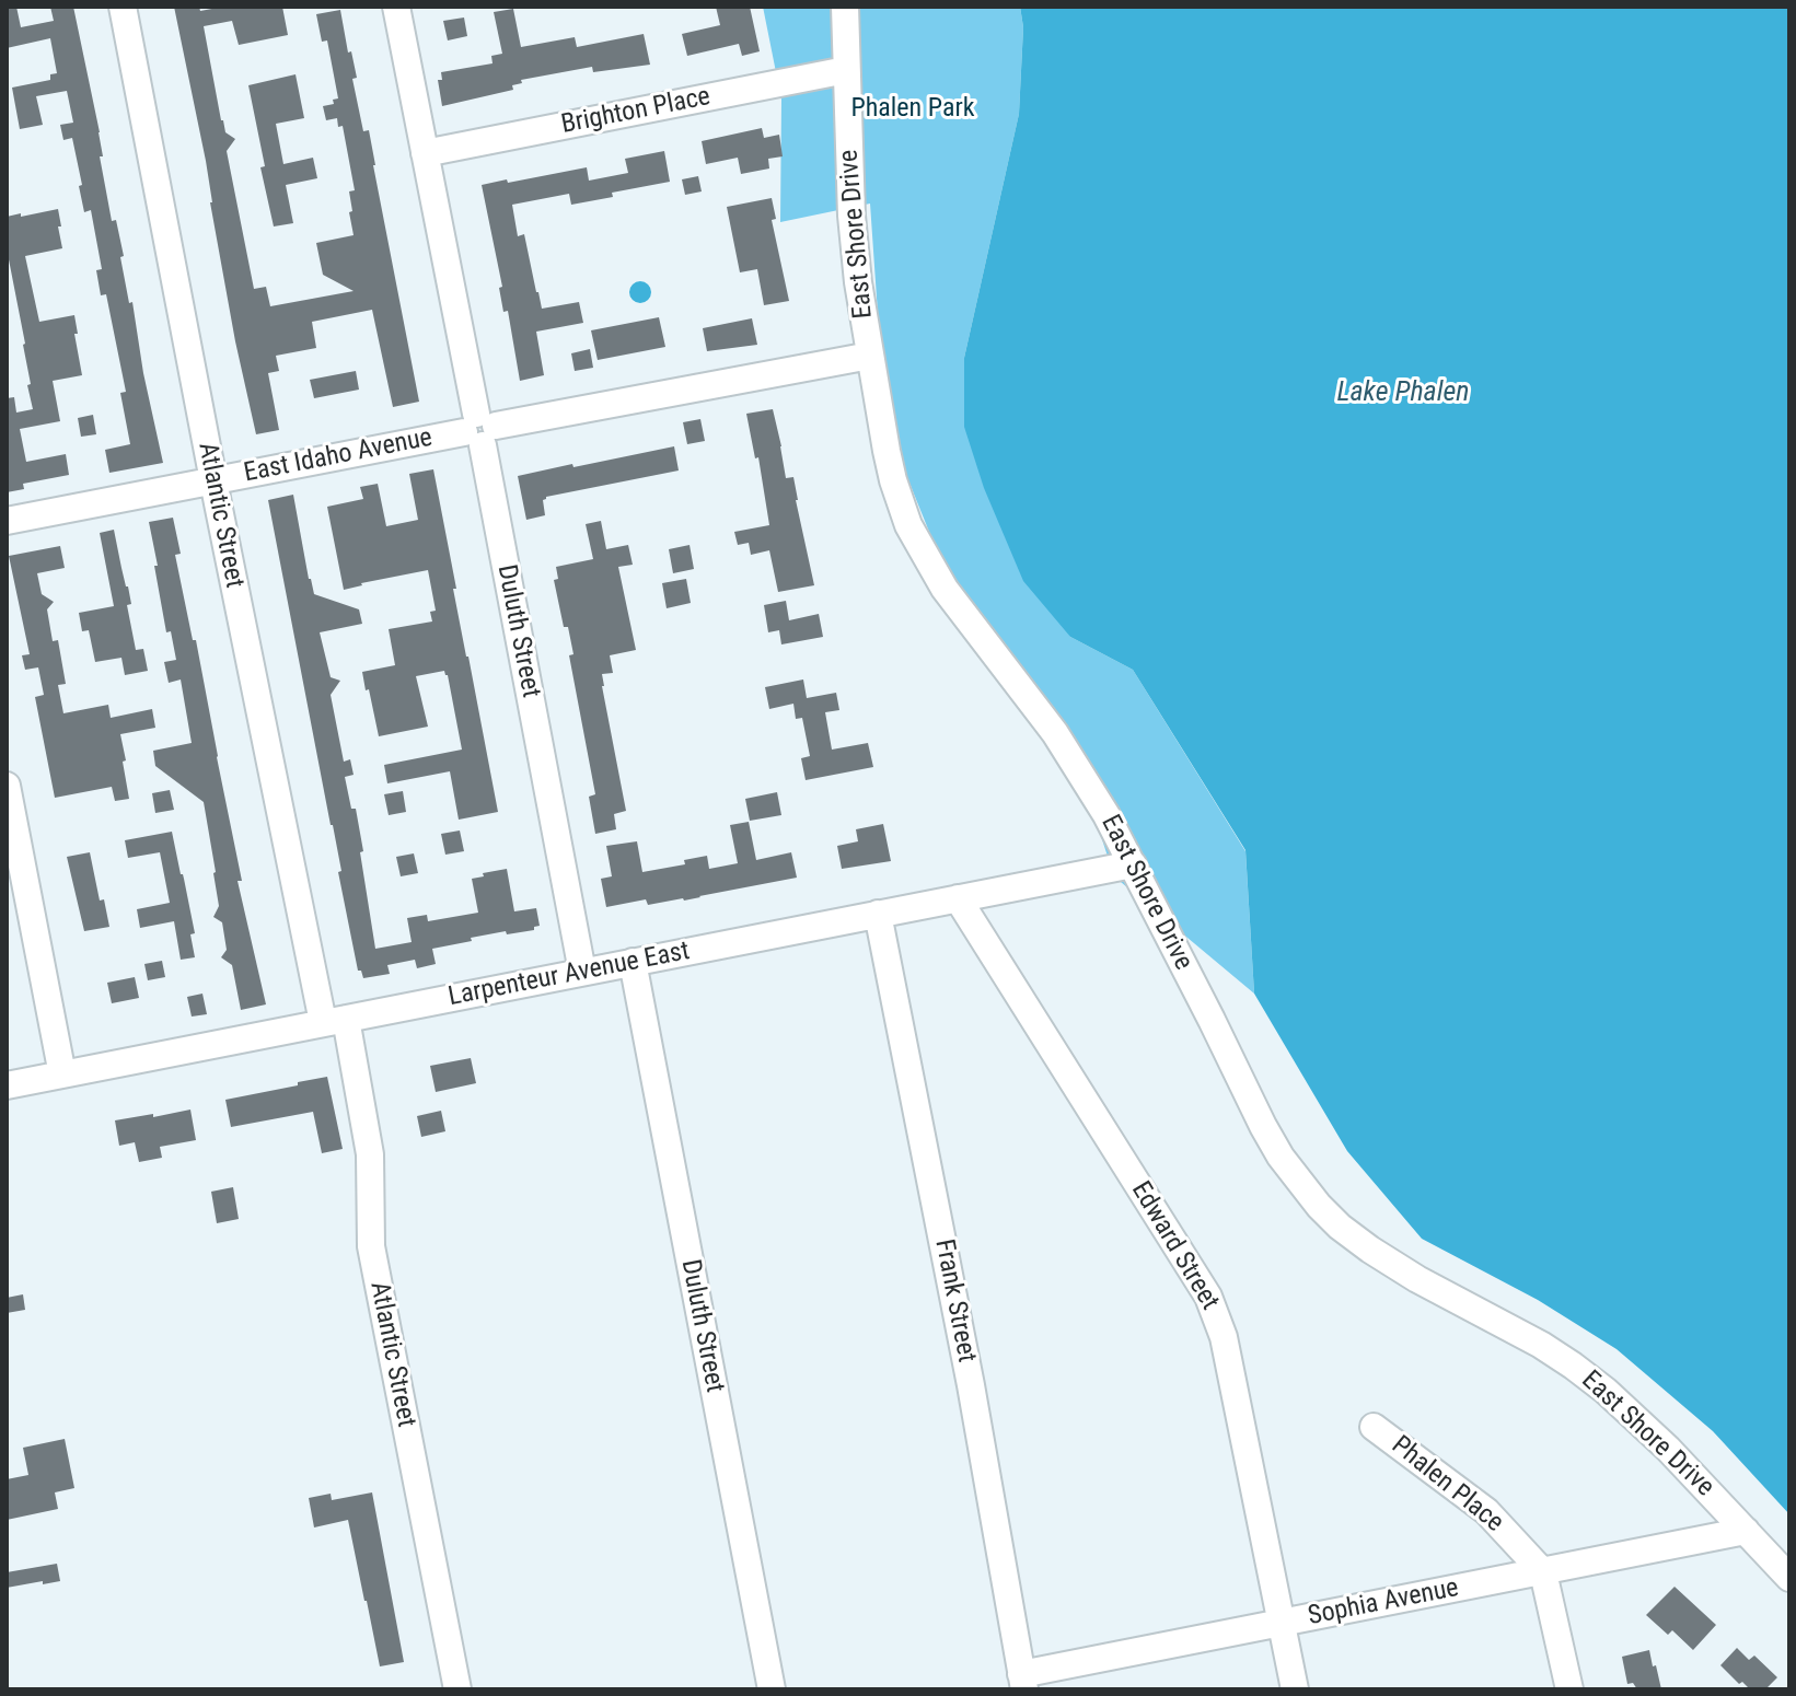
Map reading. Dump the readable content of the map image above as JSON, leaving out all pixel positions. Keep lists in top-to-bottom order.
{
  "streets": {
    "street": [
      "Brighton Place",
      "East Shore Drive",
      "East Idaho Avenue",
      "Atlantic Street",
      "Duluth Street",
      "Larpenteur Avenue East",
      "Edward Street",
      "Frank Street",
      "Phalen Place",
      "Sophia Avenue"
    ]
  },
  "crossings": [
    ["Brighton Place", "East Shore Drive"],
    ["Brighton Place", "Duluth Street"],
    ["East Shore Drive", "East Idaho Avenue"],
    ["East Shore Drive", "Larpenteur Avenue East"],
    ["East Shore Drive", "Sophia Avenue"],
    ["East Idaho Avenue", "Atlantic Street"],
    ["East Idaho Avenue", "Duluth Street"],
    ["Atlantic Street", "Larpenteur Avenue East"],
    ["Duluth Street", "Larpenteur Avenue East"],
    ["Larpenteur Avenue East", "Edward Street"],
    ["Larpenteur Avenue East", "Frank Street"],
    ["Edward Street", "Sophia Avenue"],
    ["Frank Street", "Sophia Avenue"],
    ["Phalen Place", "Sophia Avenue"]
  ],
  "water": ["Lake Phalen"],
  "parks": ["Phalen Park"]
}
